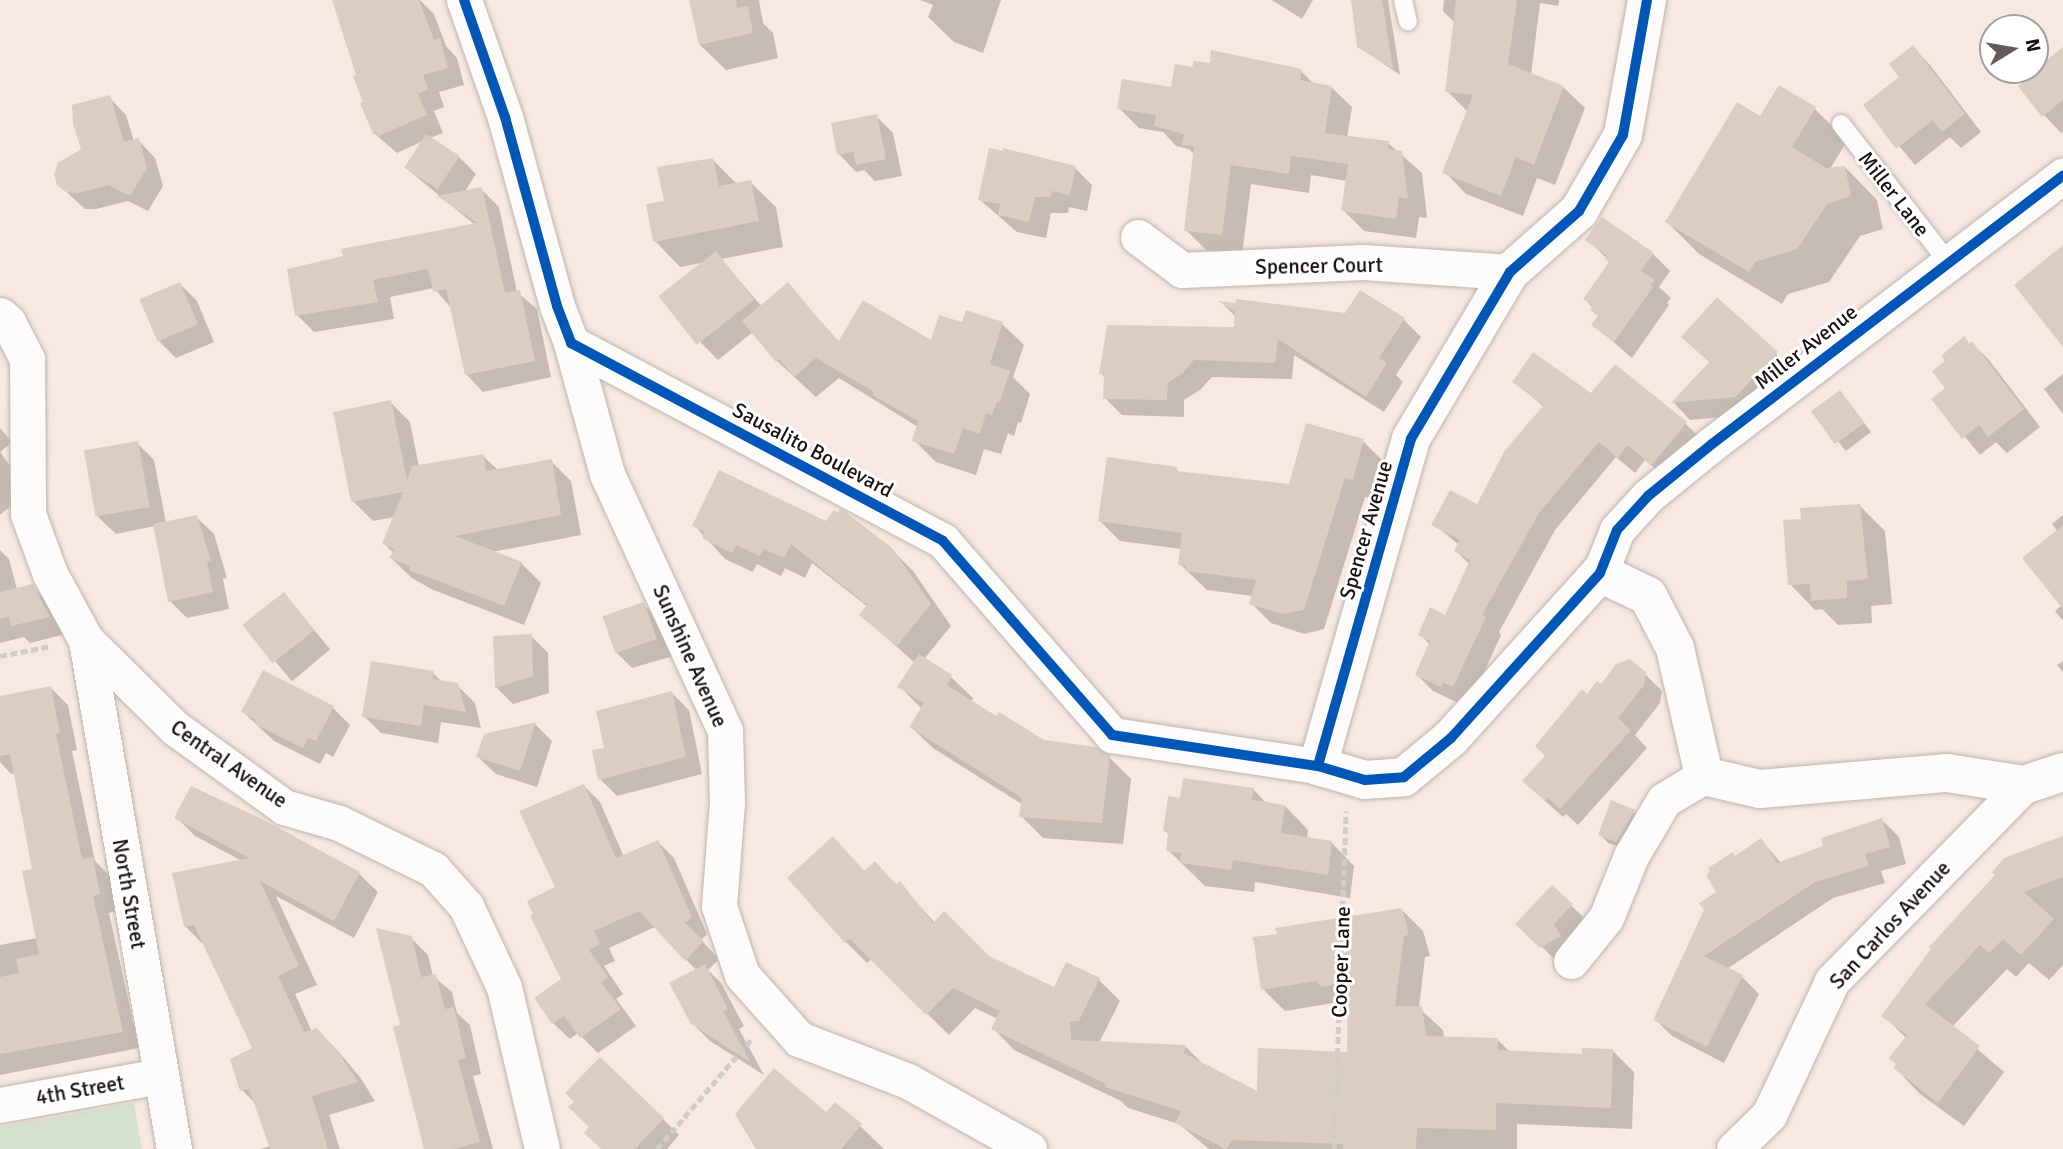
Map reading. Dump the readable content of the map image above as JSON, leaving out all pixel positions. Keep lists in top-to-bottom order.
{
  "streets": {
    "street": [
      "Spencer Court",
      "Miller Avenue",
      "Sausalito Boulevard",
      "Spencer Avenue",
      "Sunshine Avenue",
      "Central Avenue",
      "North Street",
      "San Carlos Avenue",
      "4th Street"
    ],
    "lane": ["Miller Lane"],
    "path": ["Cooper Lane"]
  },
  "crossings": [
    ["Miller Lane", "Miller Avenue"],
    ["Spencer Court", "Spencer Avenue"],
    ["Sausalito Boulevard", "Spencer Avenue"],
    ["Sausalito Boulevard", "Sunshine Avenue"],
    ["Sausalito Boulevard", "Cooper Lane"],
    ["Spencer Avenue", "Cooper Lane"],
    ["Central Avenue", "North Street"],
    ["North Street", "4th Street"]
  ],
  "north": "right"
}
